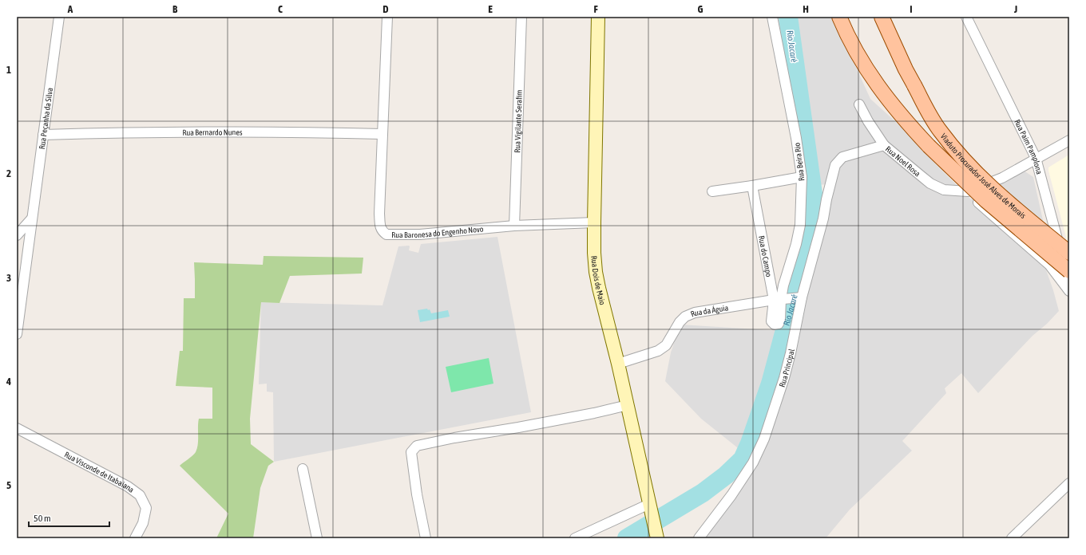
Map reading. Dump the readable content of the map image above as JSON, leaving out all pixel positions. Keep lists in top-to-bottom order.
{
  "streets": {
    "main road": ["Viaduto Procurador José Alves de Morais"],
    "street": [
      "Rua Peçanha da Silva",
      "Rua Vigilante Serafim",
      "Rua Bernardo Nunes",
      "Rua Paim Pamplona",
      "Rua Noel Rosa",
      "Rua Beira Rio",
      "Rua Baronesa do Engenho Novo",
      "Rua do Campo",
      "Rua Dois de Maio",
      "Rua da Águia",
      "Rua Principal",
      "Rua Visconde de Itabaiana"
    ]
  },
  "crossings": [
    ["Rua Peçanha da Silva", "Rua Bernardo Nunes"],
    ["Rua Vigilante Serafim", "Rua Baronesa do Engenho Novo"],
    ["Rua Bernardo Nunes", "Rua Baronesa do Engenho Novo"],
    ["Rua Noel Rosa", "Rua Principal"],
    ["Rua Beira Rio", "Rua do Campo"],
    ["Rua Beira Rio", "Rua da Águia"],
    ["Rua Baronesa do Engenho Novo", "Rua Dois de Maio"],
    ["Rua do Campo", "Rua da Águia"],
    ["Rua Dois de Maio", "Rua da Águia"],
    ["Rua da Águia", "Rua Principal"]
  ],
  "water": ["Rio Jacaré"],
  "scale_bar": "50 m",
  "grid": {
    "columns": [
      "A",
      "B",
      "C",
      "D",
      "E",
      "F",
      "G",
      "H",
      "I",
      "J"
    ],
    "rows": [
      "1",
      "2",
      "3",
      "4",
      "5"
    ]
  }
}
